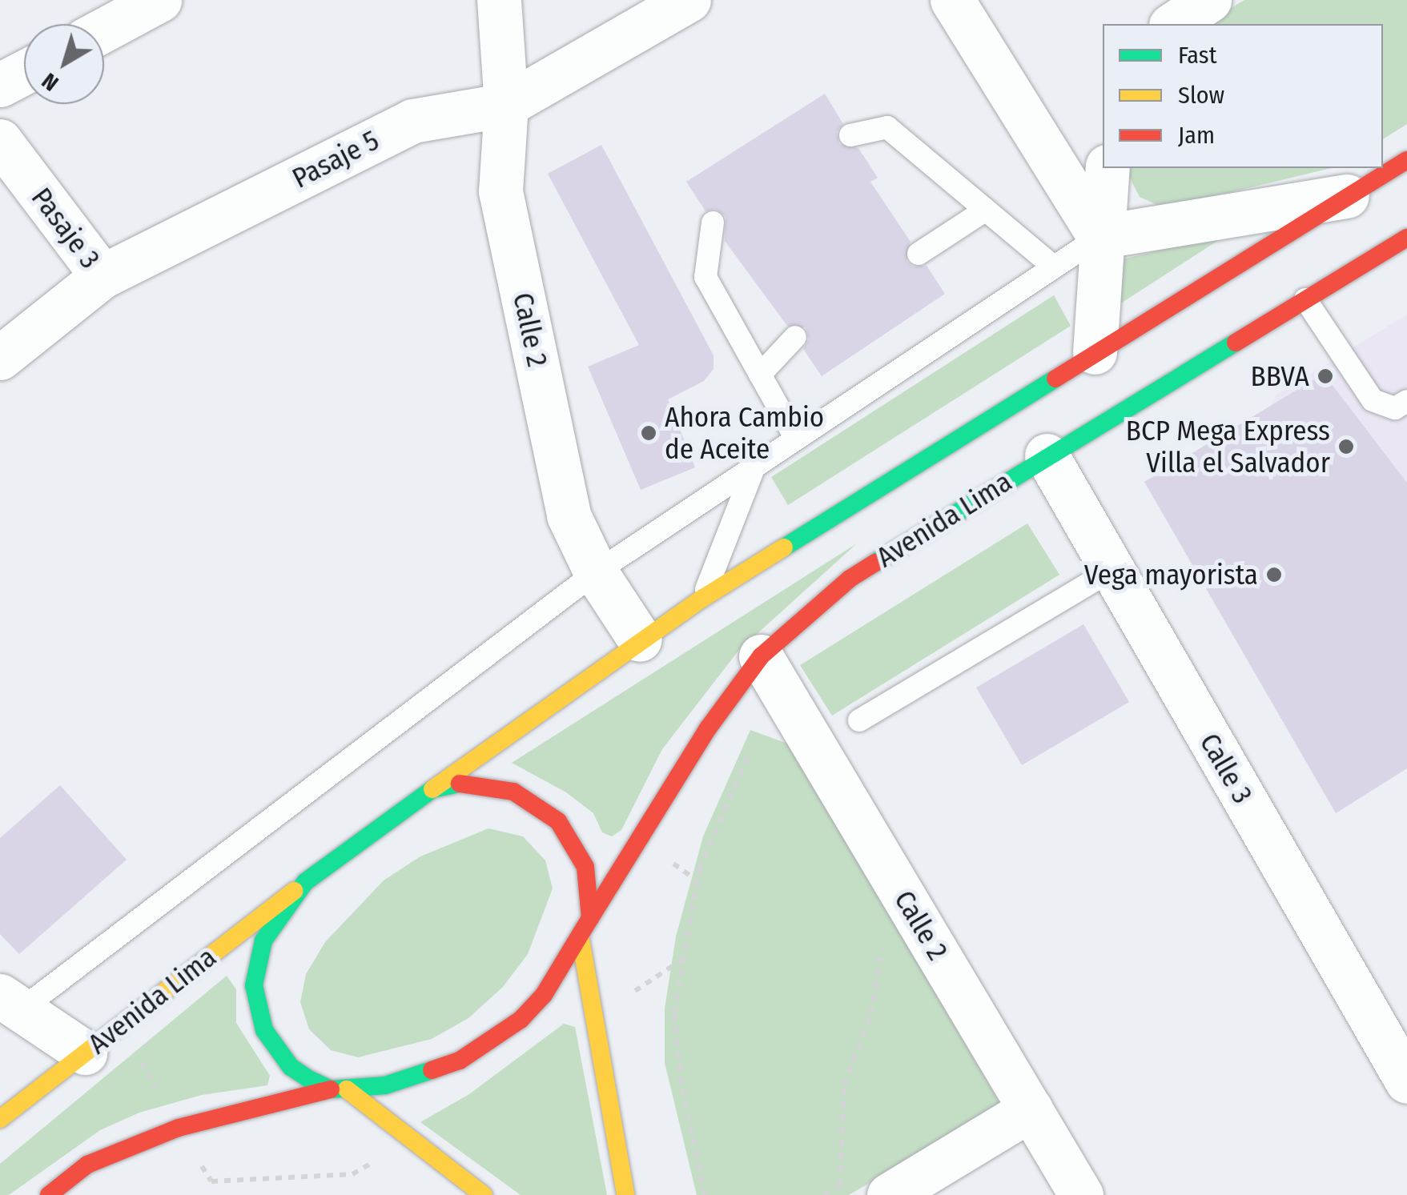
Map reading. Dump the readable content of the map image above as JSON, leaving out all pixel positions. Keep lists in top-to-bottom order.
{
  "streets": {
    "main road": ["Avenida Lima"],
    "street": [
      "Pasaje 5",
      "Pasaje 3",
      "Calle 2",
      "Calle 3"
    ]
  },
  "crossings": [
    ["Pasaje 5", "Pasaje 3"],
    ["Pasaje 5", "Calle 2"],
    ["Calle 2", "Avenida Lima"],
    ["Avenida Lima", "Calle 3"]
  ],
  "places": [
    "BBVA",
    "Ahora Cambio de Aceite",
    "BCP Mega Express Villa el Salvador",
    "Vega mayorista"
  ],
  "legend": ["Fast", "Slow", "Jam"],
  "north": "bottom left"
}
